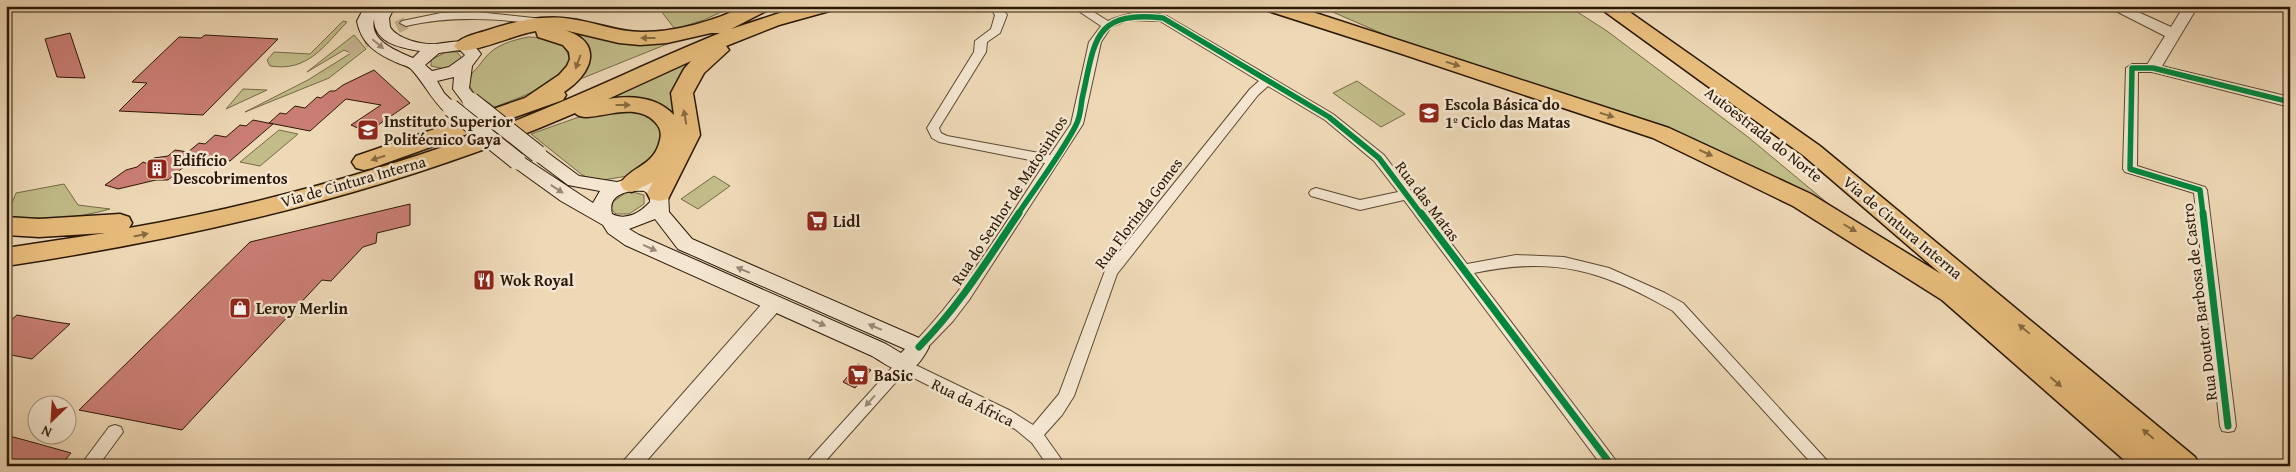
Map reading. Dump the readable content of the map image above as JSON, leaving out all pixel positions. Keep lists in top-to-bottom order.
{
  "streets": {
    "highway": ["Autoestrada do Norte", "Via de Cintura Interna"],
    "main road": ["Rua do Senhor de Matosinhos"],
    "street": [
      "Rua das Matas",
      "Rua Florinda Gomes",
      "Rua Doutor Barbosa de Castro",
      "Rua da África"
    ]
  },
  "crossings": [
    ["Autoestrada do Norte", "Via de Cintura Interna"],
    ["Rua do Senhor de Matosinhos", "Rua das Matas"],
    ["Rua do Senhor de Matosinhos", "Rua da África"],
    ["Rua das Matas", "Rua Florinda Gomes"],
    ["Rua Florinda Gomes", "Rua da África"]
  ],
  "places": {
    "school or university": ["Escola Básica do 1º Ciclo das Matas", "Instituto Superior Politécnico Gaya"],
    "building": ["Edifício Descobrimentos"],
    "supermarket": ["Lidl", "BaSic"],
    "restaurant": ["Wok Royal"],
    "shop": ["Leroy Merlin"]
  },
  "north": "bottom left"
}
